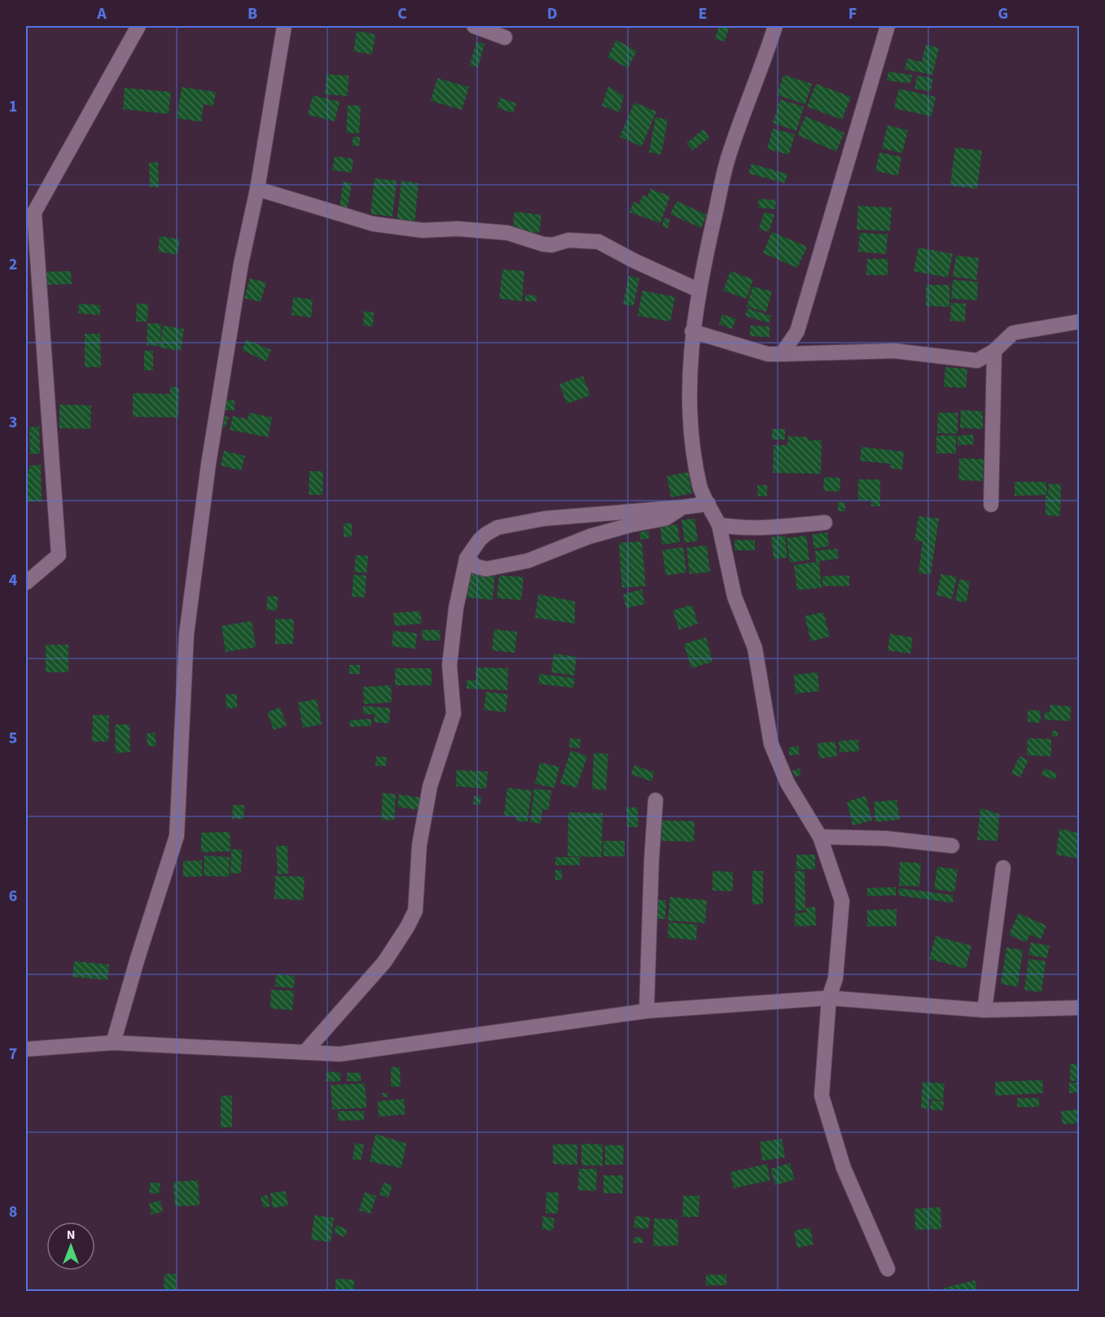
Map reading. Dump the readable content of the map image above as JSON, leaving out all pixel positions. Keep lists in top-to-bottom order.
{
  "north": "top",
  "grid": {
    "columns": [
      "A",
      "B",
      "C",
      "D",
      "E",
      "F",
      "G"
    ],
    "rows": [
      "1",
      "2",
      "3",
      "4",
      "5",
      "6",
      "7",
      "8"
    ]
  }
}
